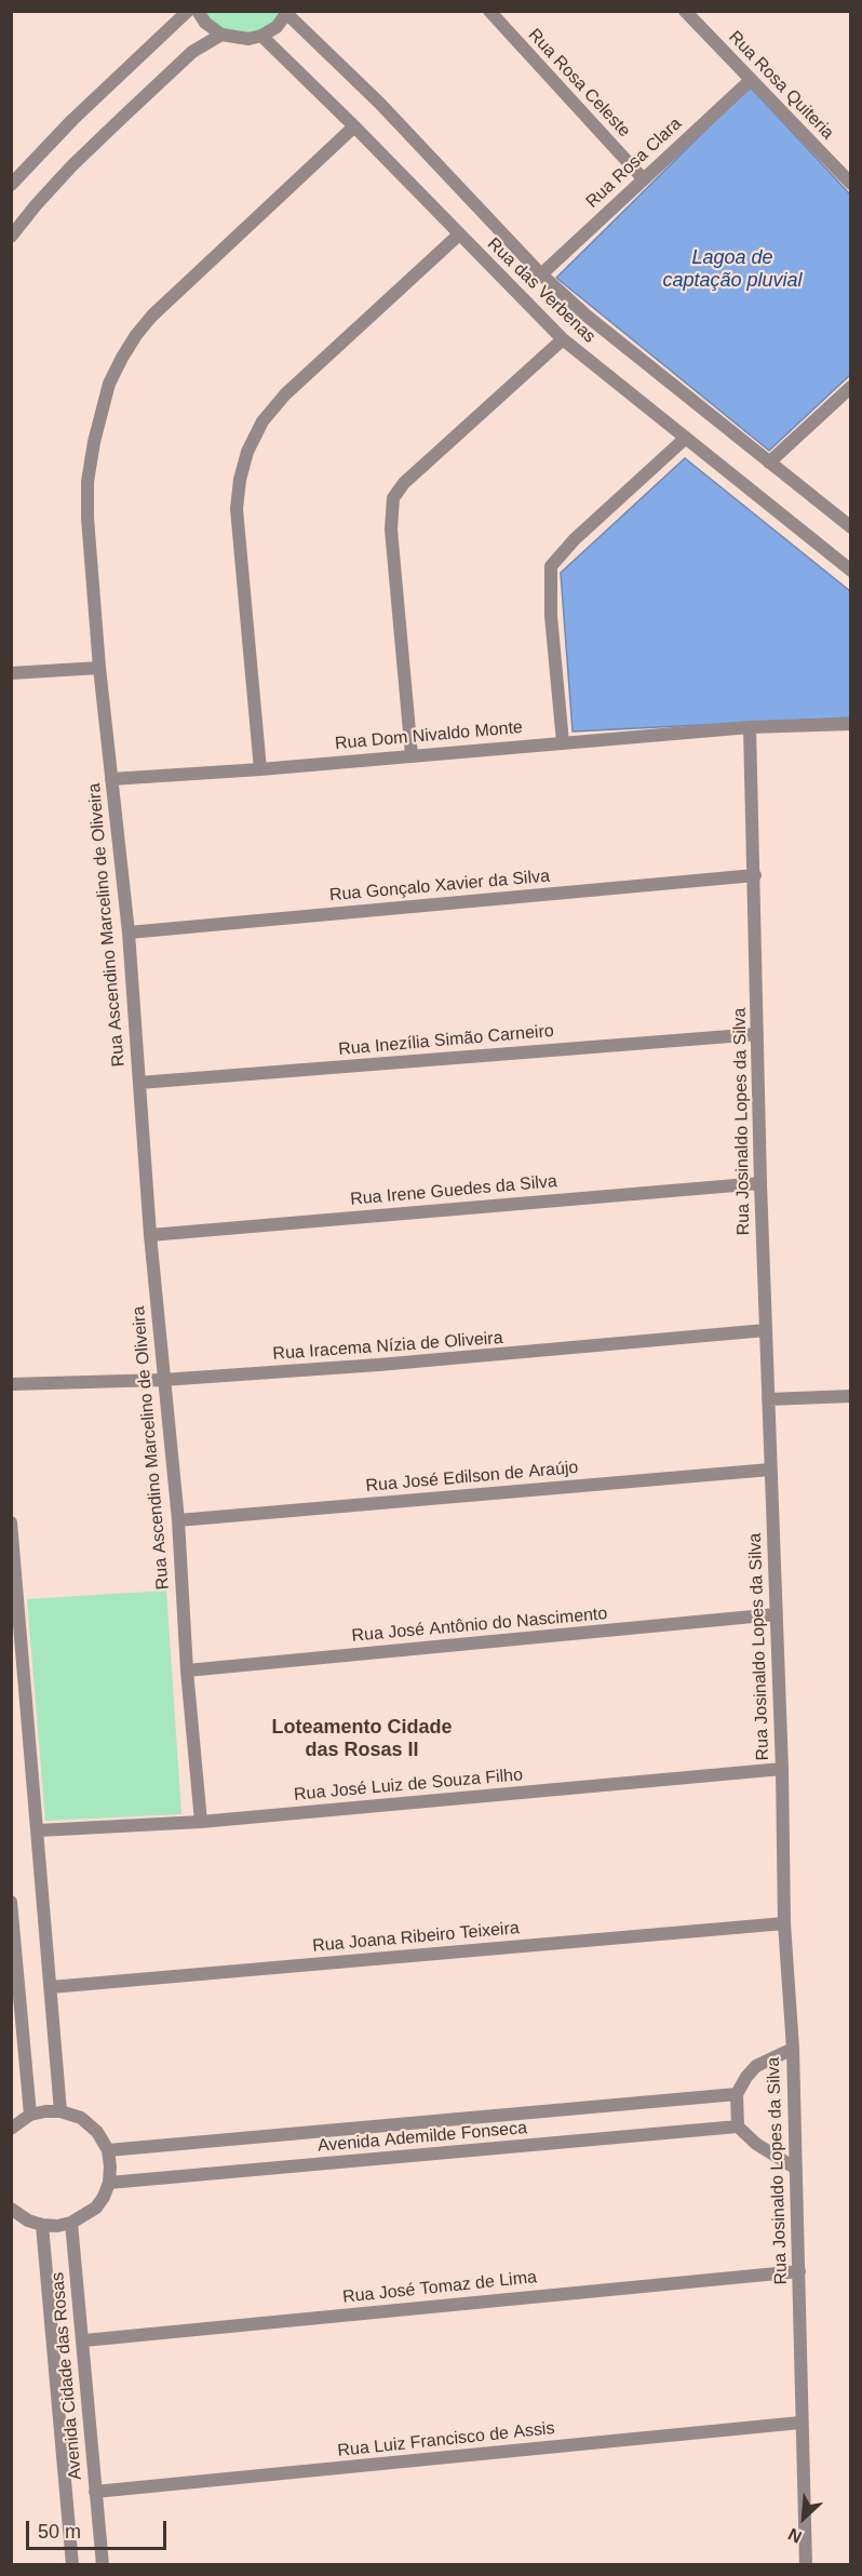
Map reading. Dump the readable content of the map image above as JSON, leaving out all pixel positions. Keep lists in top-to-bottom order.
{
  "streets": {
    "street": [
      "Rua Rosa Celeste",
      "Rua Rosa Quiteria",
      "Rua Rosa Clara",
      "Rua das Verbenas",
      "Rua Dom Nivaldo Monte",
      "Rua Gonçalo Xavier da Silva",
      "Rua Ascendino Marcelino de Oliveira",
      "Rua Inezília Simão Carneiro",
      "Rua Josinaldo Lopes da Silva",
      "Rua Irene Guedes da Silva",
      "Rua Iracema Nízia de Oliveira",
      "Rua José Edilson de Araújo",
      "Rua José Antônio do Nascimento",
      "Rua José Luiz de Souza Filho",
      "Rua Joana Ribeiro Teixeira",
      "Avenida Ademilde Fonseca",
      "Rua José Tomaz de Lima",
      "Avenida Cidade das Rosas",
      "Rua Luiz Francisco de Assis"
    ]
  },
  "crossings": [
    ["Rua Rosa Celeste", "Rua Rosa Clara"],
    ["Rua Rosa Quiteria", "Rua Rosa Clara"],
    ["Rua Rosa Clara", "Rua das Verbenas"],
    ["Rua das Verbenas", "Rua Ascendino Marcelino de Oliveira"],
    ["Rua Dom Nivaldo Monte", "Rua Ascendino Marcelino de Oliveira"],
    ["Rua Dom Nivaldo Monte", "Rua Josinaldo Lopes da Silva"],
    ["Rua Gonçalo Xavier da Silva", "Rua Ascendino Marcelino de Oliveira"],
    ["Rua Gonçalo Xavier da Silva", "Rua Josinaldo Lopes da Silva"],
    ["Rua Ascendino Marcelino de Oliveira", "Rua Inezília Simão Carneiro"],
    ["Rua Ascendino Marcelino de Oliveira", "Rua Irene Guedes da Silva"],
    ["Rua Ascendino Marcelino de Oliveira", "Rua Iracema Nízia de Oliveira"],
    ["Rua Ascendino Marcelino de Oliveira", "Rua José Edilson de Araújo"],
    ["Rua Ascendino Marcelino de Oliveira", "Rua José Antônio do Nascimento"],
    ["Rua Ascendino Marcelino de Oliveira", "Rua José Luiz de Souza Filho"],
    ["Rua Inezília Simão Carneiro", "Rua Josinaldo Lopes da Silva"],
    ["Rua Josinaldo Lopes da Silva", "Rua Irene Guedes da Silva"],
    ["Rua Josinaldo Lopes da Silva", "Rua Iracema Nízia de Oliveira"],
    ["Rua Josinaldo Lopes da Silva", "Rua José Edilson de Araújo"],
    ["Rua Josinaldo Lopes da Silva", "Rua José Antônio do Nascimento"],
    ["Rua Josinaldo Lopes da Silva", "Rua José Luiz de Souza Filho"],
    ["Rua Josinaldo Lopes da Silva", "Rua Joana Ribeiro Teixeira"],
    ["Rua Josinaldo Lopes da Silva", "Rua José Tomaz de Lima"],
    ["Rua Josinaldo Lopes da Silva", "Rua Luiz Francisco de Assis"],
    ["Rua José Tomaz de Lima", "Avenida Cidade das Rosas"],
    ["Avenida Cidade das Rosas", "Rua Luiz Francisco de Assis"]
  ],
  "districts": ["Loteamento Cidade das Rosas II"],
  "water": ["Lagoa de captação pluvial"],
  "scale_bar": "50 m",
  "north": "bottom left"
}
